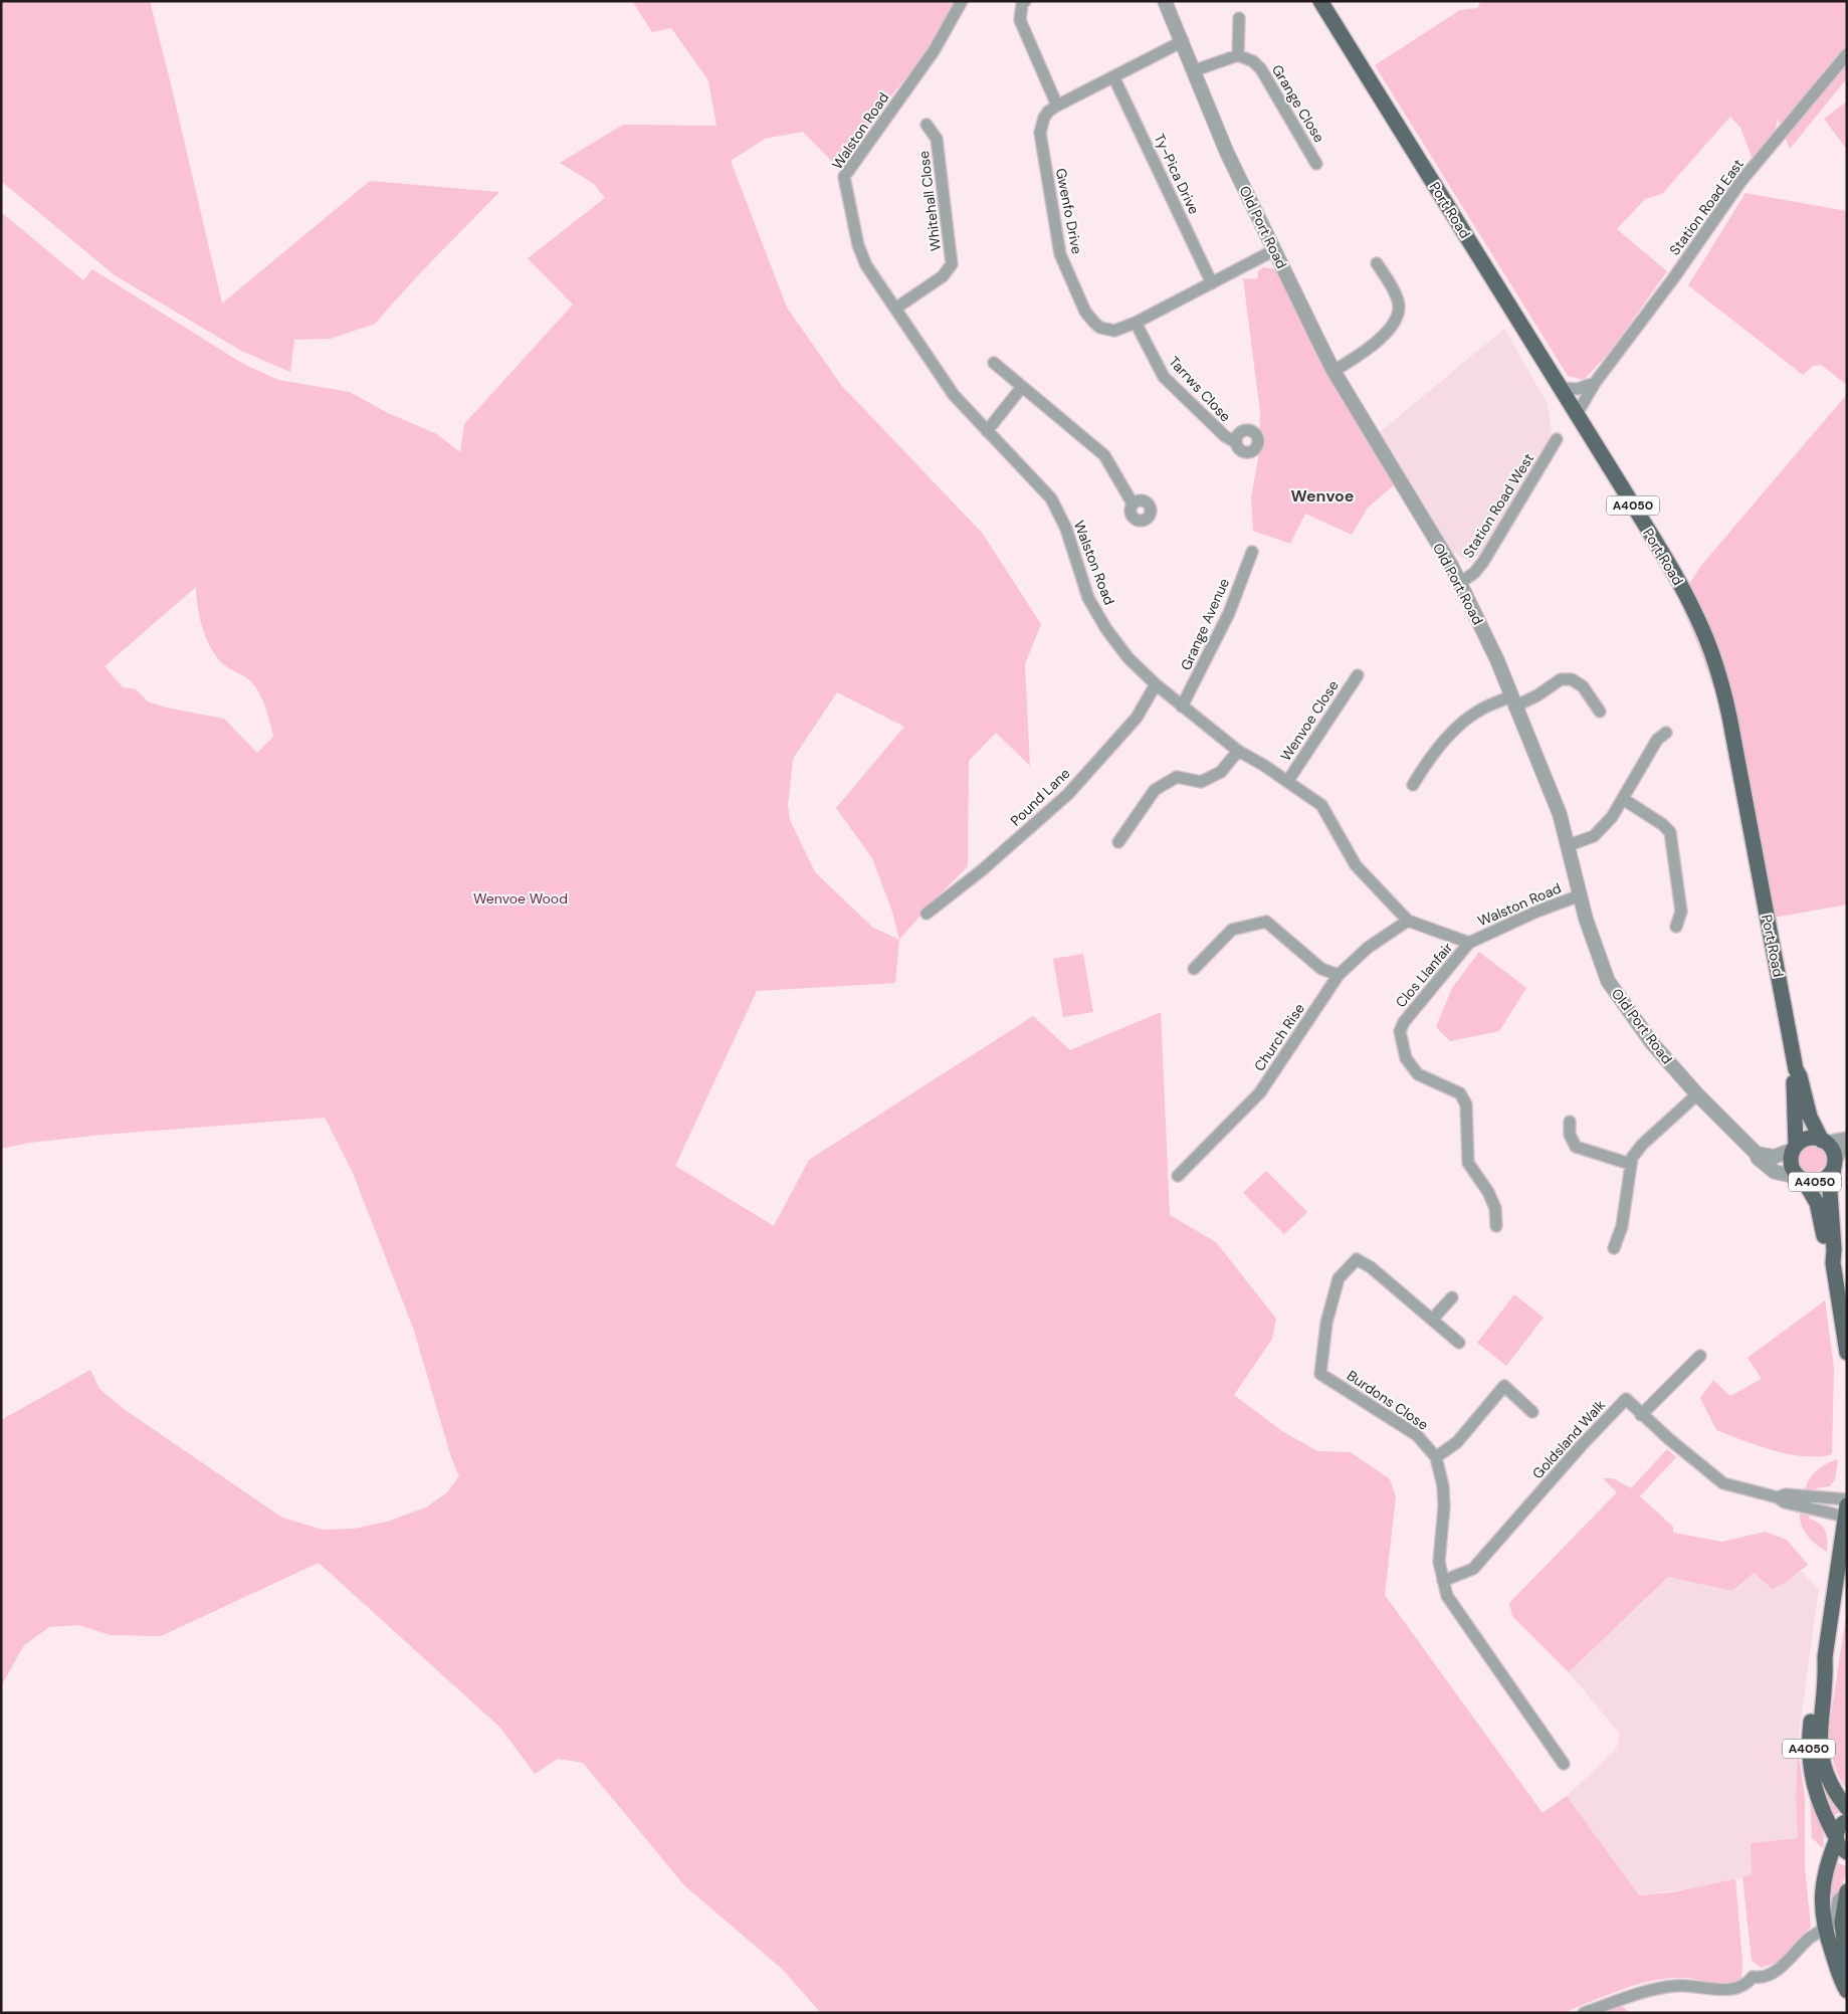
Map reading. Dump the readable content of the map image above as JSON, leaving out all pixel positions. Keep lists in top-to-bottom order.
{
  "streets": {
    "main road": ["Port Road", "A4050"],
    "street": [
      "Grange Close",
      "Walston Road",
      "Ty-Pica Drive",
      "Whitehall Close",
      "Station Road East",
      "Gwenfo Drive",
      "Old Port Road",
      "Tarrws Close",
      "Station Road West",
      "Grange Avenue",
      "Wenvoe Close",
      "Pound Lane",
      "Clos Llanfair",
      "Church Rise",
      "Burdons Close",
      "Goldsland Walk"
    ]
  },
  "crossings": [
    ["Walston Road", "Whitehall Close"],
    ["Walston Road", "Old Port Road"],
    ["Walston Road", "Grange Avenue"],
    ["Walston Road", "Wenvoe Close"],
    ["Walston Road", "Pound Lane"],
    ["Walston Road", "Clos Llanfair"],
    ["Walston Road", "Church Rise"],
    ["Ty-Pica Drive", "Gwenfo Drive"],
    ["Station Road East", "Port Road"],
    ["Port Road", "Old Port Road"],
    ["Port Road", "A4050"],
    ["Gwenfo Drive", "Old Port Road"],
    ["Gwenfo Drive", "Tarrws Close"],
    ["Old Port Road", "Station Road West"],
    ["Old Port Road", "A4050"],
    ["A4050", "Goldsland Walk"],
    ["Burdons Close", "Goldsland Walk"]
  ],
  "districts": ["Wenvoe"],
  "parks": ["Wenvoe Wood"]
}
